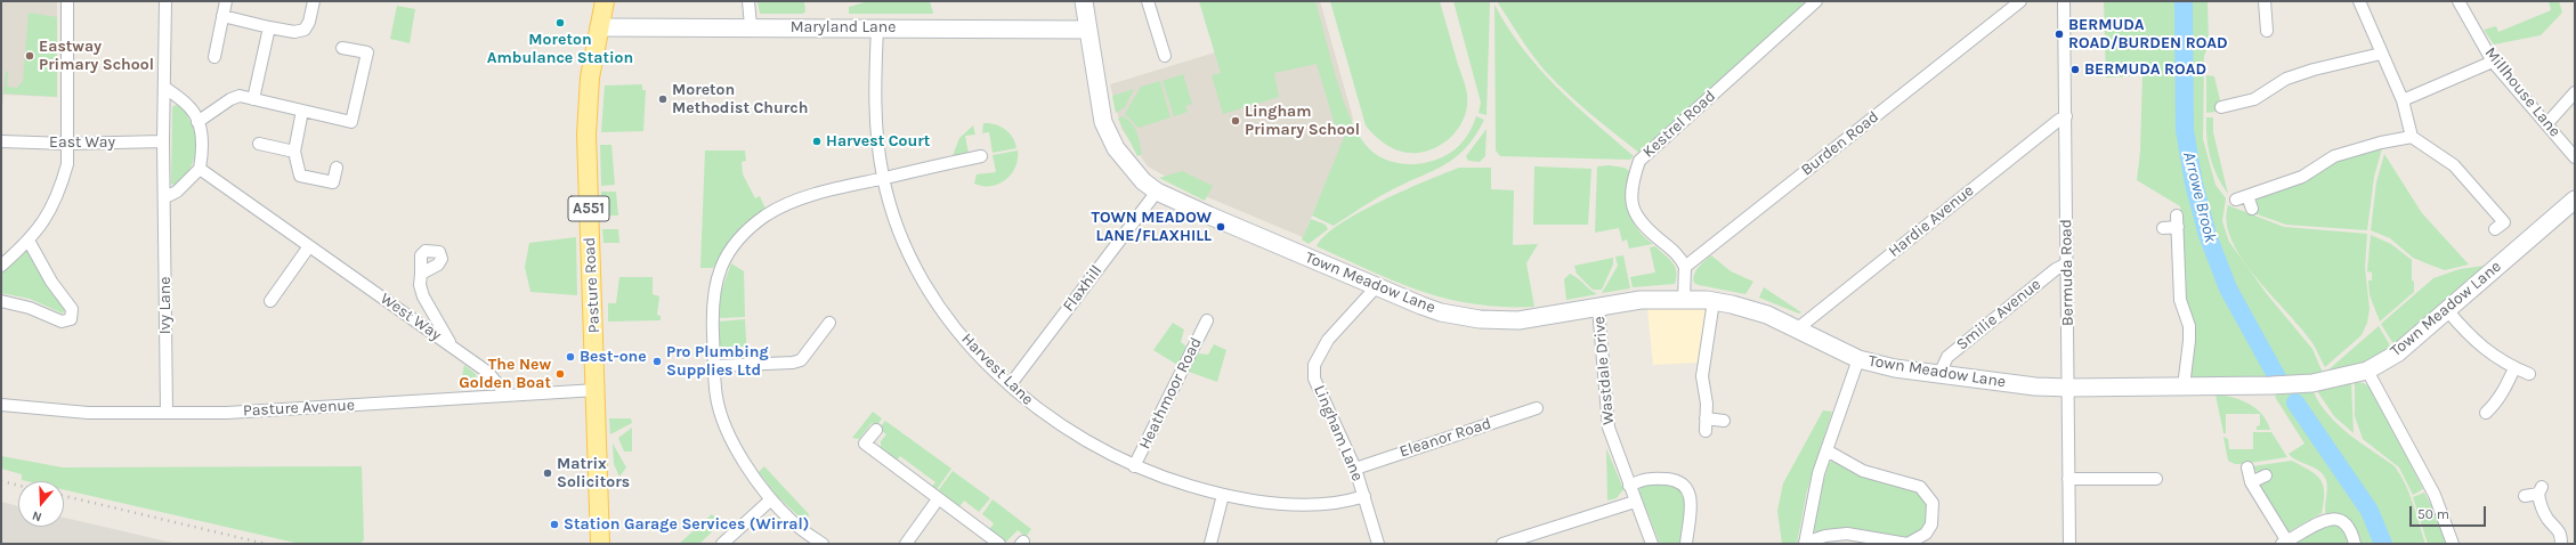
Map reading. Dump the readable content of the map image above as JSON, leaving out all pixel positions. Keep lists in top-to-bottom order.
{
  "streets": {
    "main road": ["A551", "Pasture Road"],
    "street": [
      "Maryland Lane",
      "Millhouse Lane",
      "Kestrel Road",
      "East Way",
      "Burden Road",
      "Hardie Avenue",
      "Bermuda Road",
      "Town Meadow Lane",
      "Flaxhill",
      "Ivy Lane",
      "Smilie Avenue",
      "West Way",
      "Harvest Lane",
      "Wastdale Drive",
      "Heathmoor Road",
      "Pasture Avenue",
      "Lingham Lane",
      "Eleanor Road"
    ]
  },
  "crossings": [
    ["Maryland Lane", "Town Meadow Lane"],
    ["Maryland Lane", "Pasture Road"],
    ["Maryland Lane", "Harvest Lane"],
    ["Kestrel Road", "Burden Road"],
    ["East Way", "Ivy Lane"],
    ["Hardie Avenue", "Bermuda Road"],
    ["Hardie Avenue", "Town Meadow Lane"],
    ["Bermuda Road", "Town Meadow Lane"],
    ["Bermuda Road", "Smilie Avenue"],
    ["Town Meadow Lane", "Flaxhill"],
    ["Town Meadow Lane", "Smilie Avenue"],
    ["Town Meadow Lane", "Wastdale Drive"],
    ["Town Meadow Lane", "Lingham Lane"],
    ["Pasture Road", "Pasture Avenue"],
    ["Flaxhill", "Harvest Lane"],
    ["Ivy Lane", "Pasture Avenue"],
    ["West Way", "Pasture Avenue"],
    ["Harvest Lane", "Heathmoor Road"],
    ["Harvest Lane", "Lingham Lane"],
    ["Lingham Lane", "Eleanor Road"]
  ],
  "water": ["Arrowe Brook"],
  "places": [
    "Moreton Ambulance Station",
    "BERMUDA ROAD/BURDEN ROAD",
    "Eastway Primary School",
    "BERMUDA ROAD",
    "Moreton Methodist Church",
    "Lingham Primary School",
    "Harvest Court",
    "TOWN MEADOW LANE/FLAXHILL",
    "Best-one",
    "Pro Plumbing Supplies Ltd",
    "The New Golden Boat",
    "Matrix Solicitors",
    "Station Garage Services (Wirral)"
  ],
  "scale_bar": "50 m",
  "north": "bottom"
}
